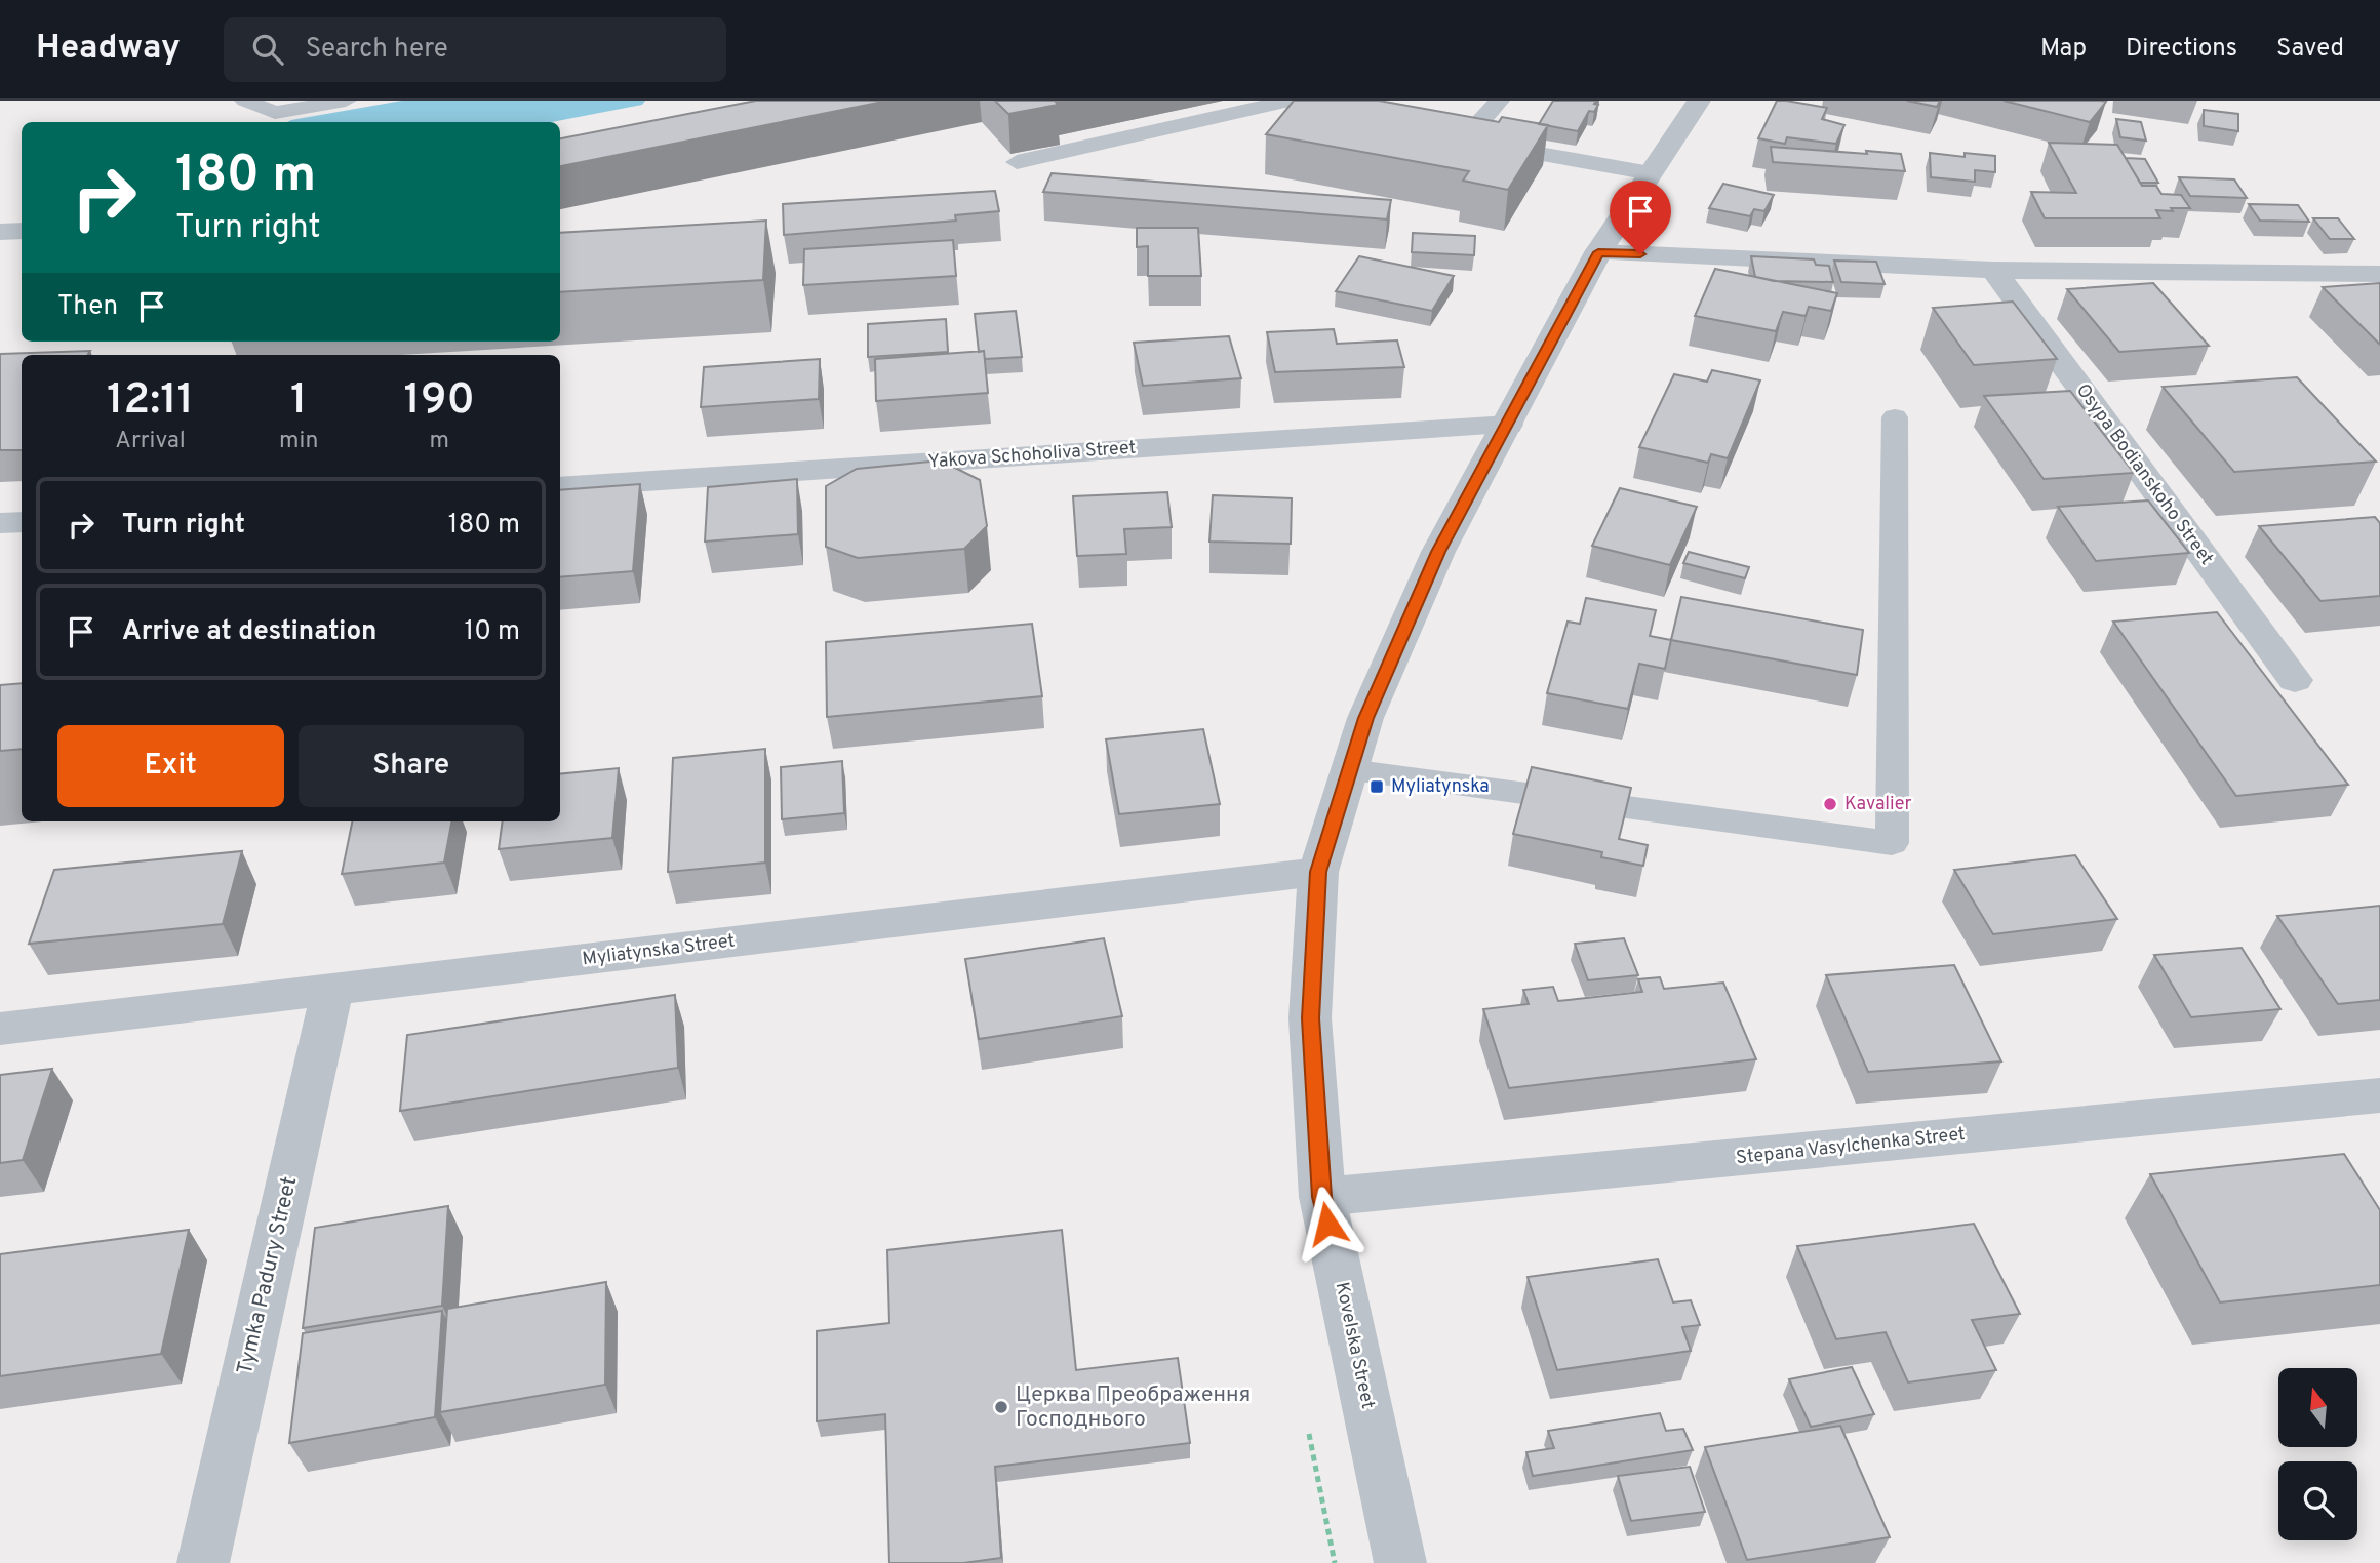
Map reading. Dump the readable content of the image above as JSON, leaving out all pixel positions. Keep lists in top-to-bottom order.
{
  "streets": {
    "street": [
      "Yakova Schoholiva Street",
      "Osypa Bodianskoho Street",
      "Myliatynska Street",
      "Stepana Vasylchenka Street",
      "Tymka Padury Street",
      "Kovelska Street"
    ]
  },
  "crossings": [
    ["Yakova Schoholiva Street", "Kovelska Street"],
    ["Myliatynska Street", "Tymka Padury Street"],
    ["Myliatynska Street", "Kovelska Street"],
    ["Stepana Vasylchenka Street", "Kovelska Street"]
  ],
  "places": {
    "transit": ["Myliatynska"],
    "other": ["Kavalier", "Церква Преображення Господнього"]
  },
  "north": "top",
  "page": {
    "header": "Headway",
    "search": "Search here",
    "nav": ["Map", "Directions", "Saved"],
    "turn": ["180 m", "Turn right"],
    "then": "Then",
    "eta": [
      "12:11",
      "Arrival",
      "1",
      "min",
      "190",
      "m"
    ],
    "list": [
      {
        "name": "Turn right",
        "value": "180 m"
      },
      {
        "name": "Arrive at destination",
        "value": "10 m"
      }
    ],
    "buttons": ["Exit", "Share"]
  }
}
